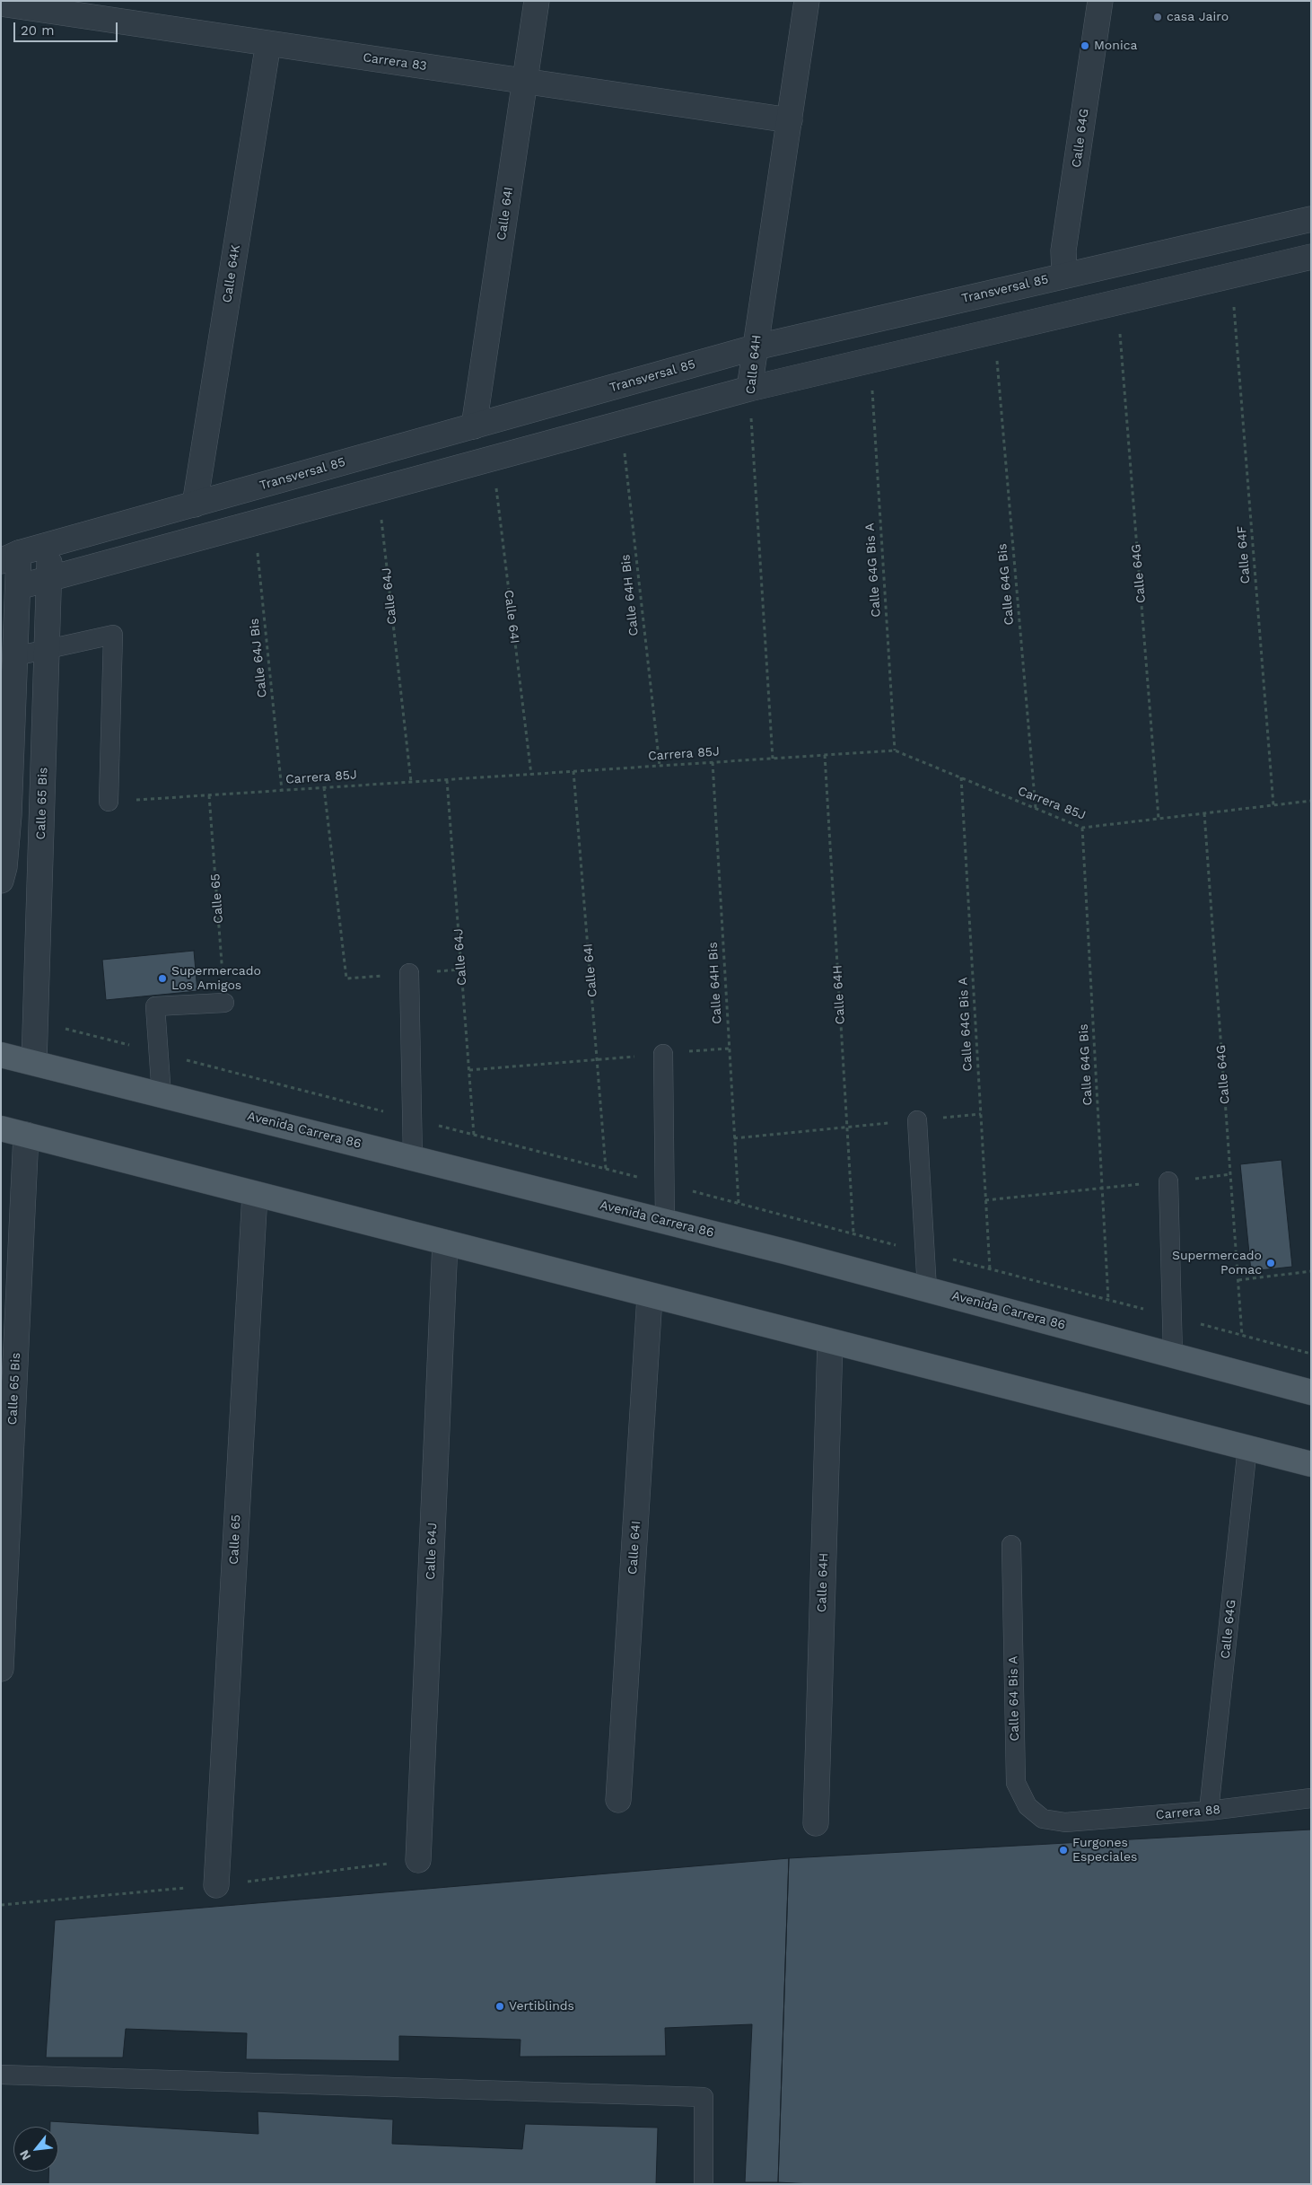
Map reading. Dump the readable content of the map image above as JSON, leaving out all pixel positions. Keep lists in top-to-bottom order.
{
  "streets": {
    "main road": ["Avenida Carrera 86"],
    "street": [
      "Carrera 83",
      "Calle 64G",
      "Calle 64I",
      "Calle 64K",
      "Transversal 85",
      "Calle 64H",
      "Calle 64J",
      "Calle 65 Bis",
      "Calle 65"
    ],
    "lane": ["Calle 64 Bis A", "Carrera 88"],
    "path": [
      "Calle 64F",
      "Calle 64G Bis A",
      "Calle 64G Bis",
      "Calle 64H Bis",
      "Calle 64J Bis",
      "Carrera 85J"
    ]
  },
  "crossings": [
    ["Carrera 83", "Calle 64I"],
    ["Carrera 83", "Calle 64K"],
    ["Carrera 83", "Calle 64H"],
    ["Calle 64G", "Transversal 85"],
    ["Calle 64G", "Carrera 85J"],
    ["Calle 64G", "Carrera 88"],
    ["Calle 64I", "Transversal 85"],
    ["Calle 64I", "Carrera 85J"],
    ["Calle 64K", "Transversal 85"],
    ["Transversal 85", "Calle 64H"],
    ["Transversal 85", "Calle 65 Bis"],
    ["Calle 64H", "Carrera 85J"],
    ["Calle 64F", "Carrera 85J"],
    ["Calle 64G Bis A", "Carrera 85J"],
    ["Calle 64G Bis", "Carrera 85J"],
    ["Calle 64H Bis", "Carrera 85J"],
    ["Calle 64J", "Carrera 85J"],
    ["Calle 64J Bis", "Carrera 85J"],
    ["Carrera 85J", "Calle 65"],
    ["Calle 65 Bis", "Avenida Carrera 86"],
    ["Calle 64 Bis A", "Carrera 88"]
  ],
  "places": [
    "casa Jairo",
    "Monica",
    "Supermercado Los Amigos",
    "Supermercado Pomac",
    "Furgones Especiales",
    "Vertiblinds"
  ],
  "scale_bar": "20 m",
  "north": "bottom left"
}
